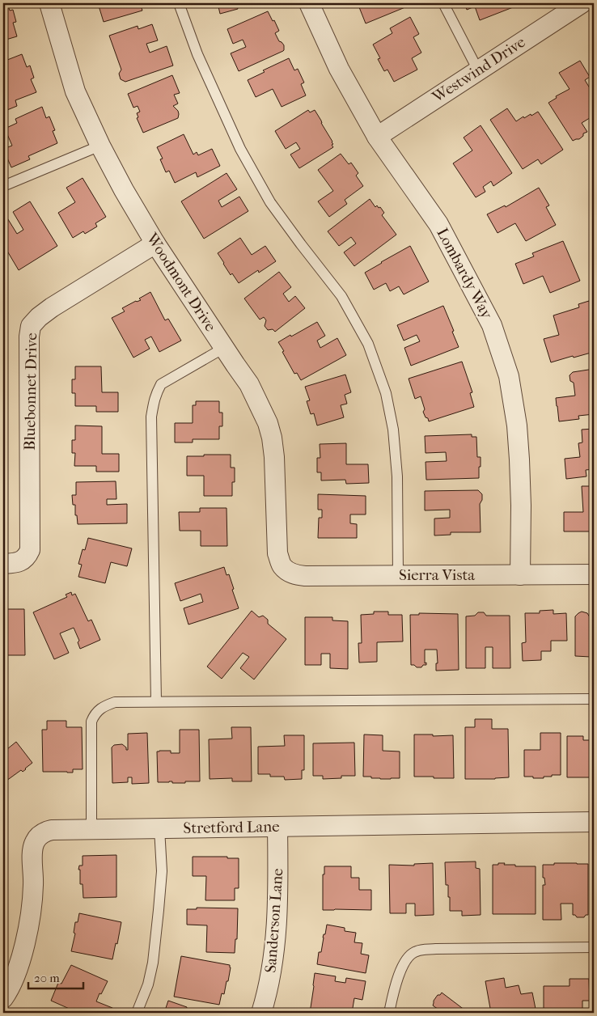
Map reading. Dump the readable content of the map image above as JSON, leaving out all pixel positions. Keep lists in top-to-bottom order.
{
  "streets": {
    "street": [
      "Westwind Drive",
      "Lombardy Way",
      "Woodmont Drive",
      "Bluebonnet Drive",
      "Sierra Vista",
      "Stretford Lane",
      "Sanderson Lane"
    ]
  },
  "crossings": [
    ["Westwind Drive", "Lombardy Way"],
    ["Lombardy Way", "Sierra Vista"],
    ["Woodmont Drive", "Bluebonnet Drive"],
    ["Woodmont Drive", "Sierra Vista"],
    ["Stretford Lane", "Sanderson Lane"]
  ],
  "scale_bar": "20 m"
}
